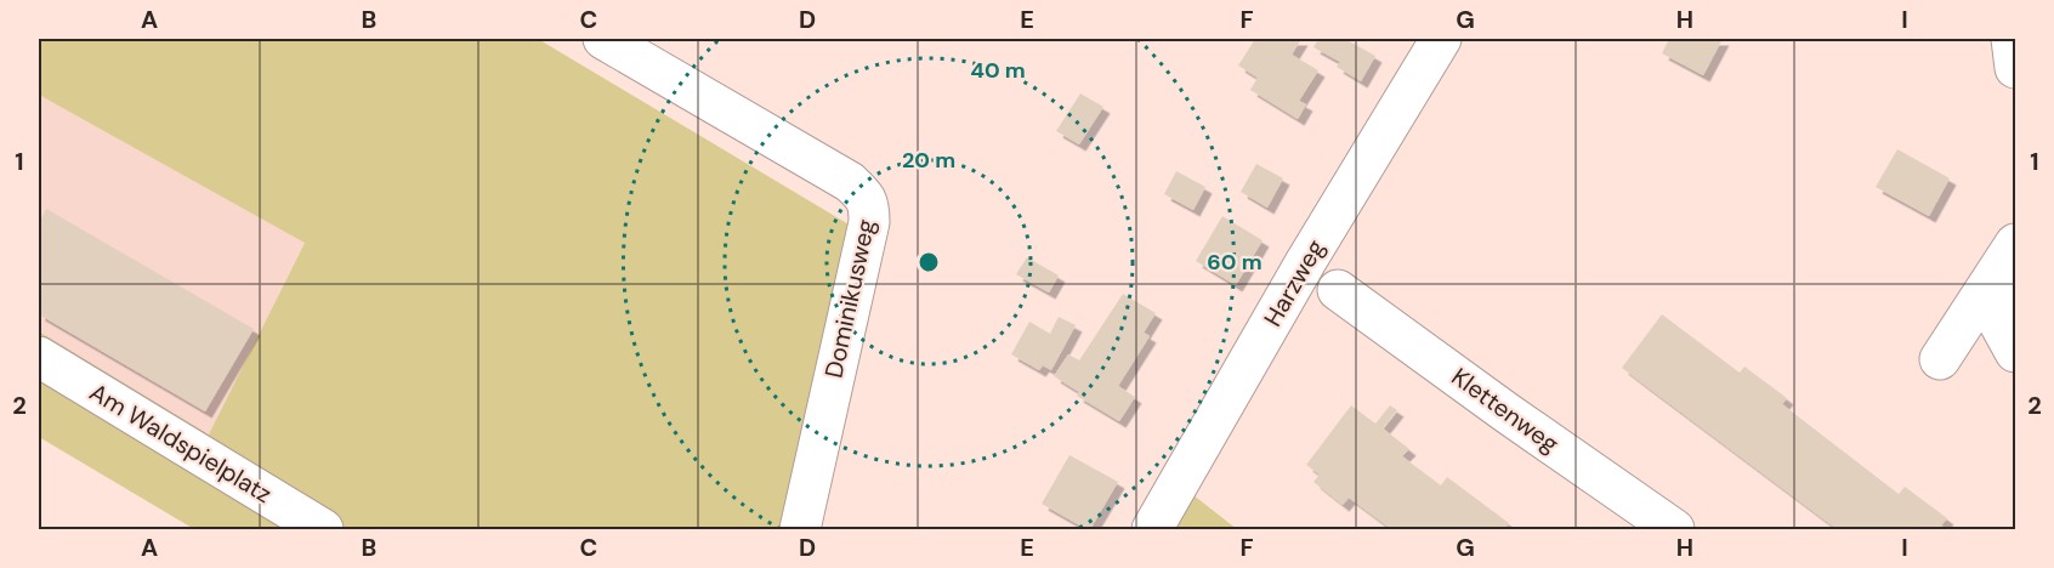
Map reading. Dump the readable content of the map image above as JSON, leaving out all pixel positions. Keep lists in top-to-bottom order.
{
  "streets": {
    "street": [
      "Harzweg",
      "Dominikusweg",
      "Klettenweg",
      "Am Waldspielplatz"
    ]
  },
  "grid": {
    "columns": [
      "A",
      "B",
      "C",
      "D",
      "E",
      "F",
      "G",
      "H",
      "I"
    ],
    "rows": ["1", "2"]
  },
  "rings": ["40 m", "20 m", "60 m"]
}
